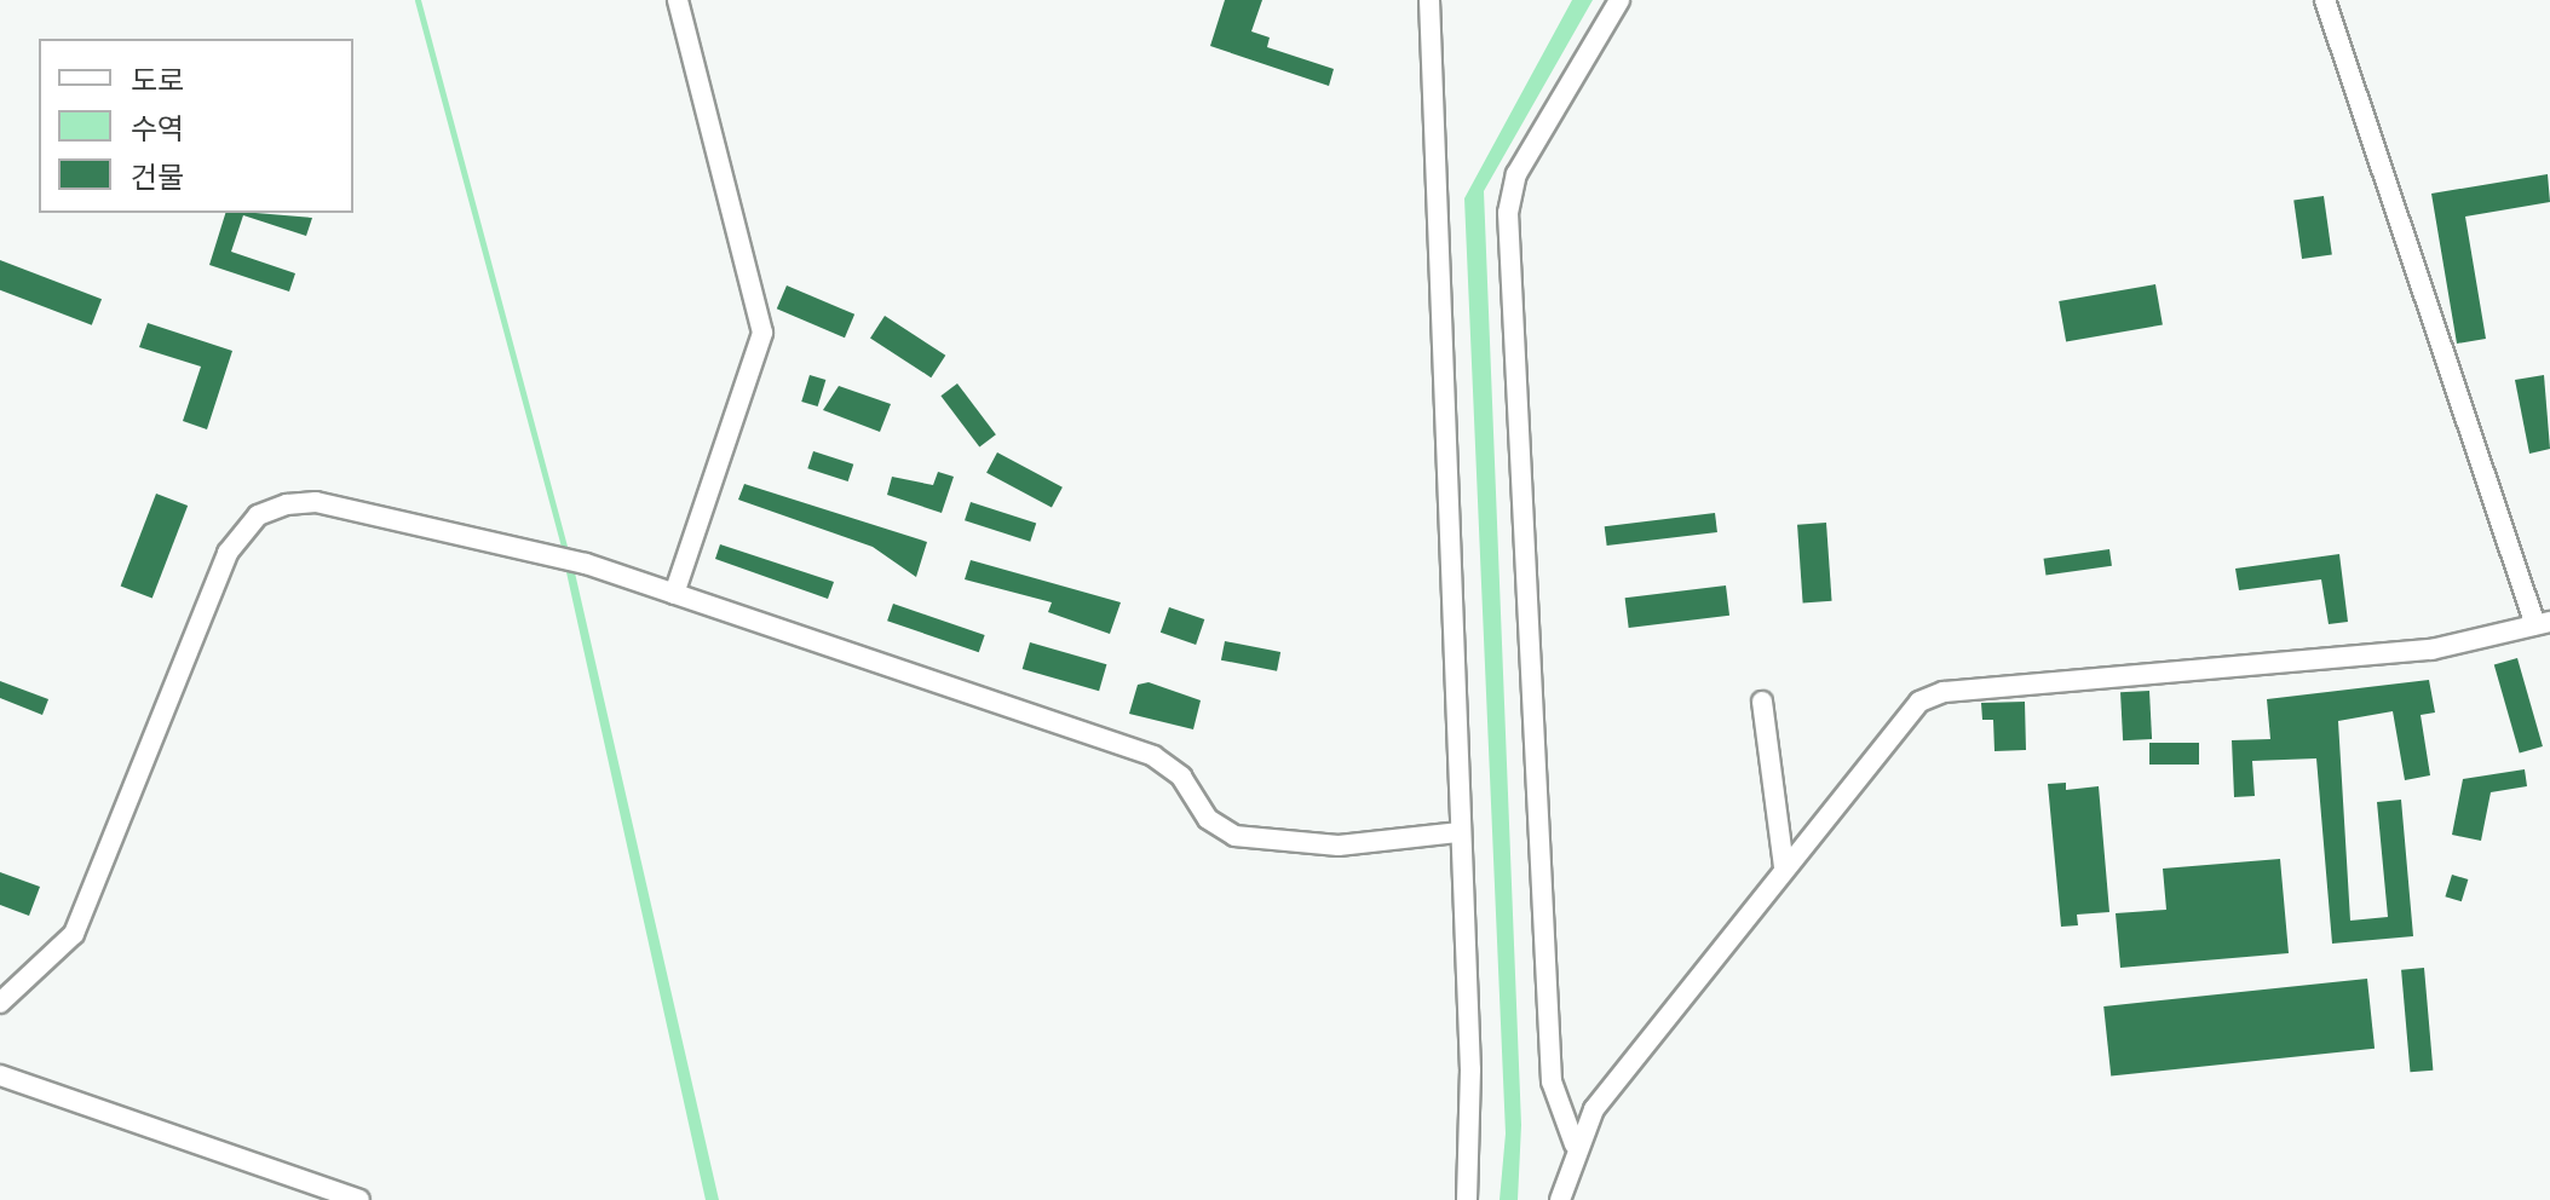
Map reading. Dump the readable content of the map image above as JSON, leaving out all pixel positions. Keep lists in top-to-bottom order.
{
  "legend": ["도로", "수역", "건물"]
}
